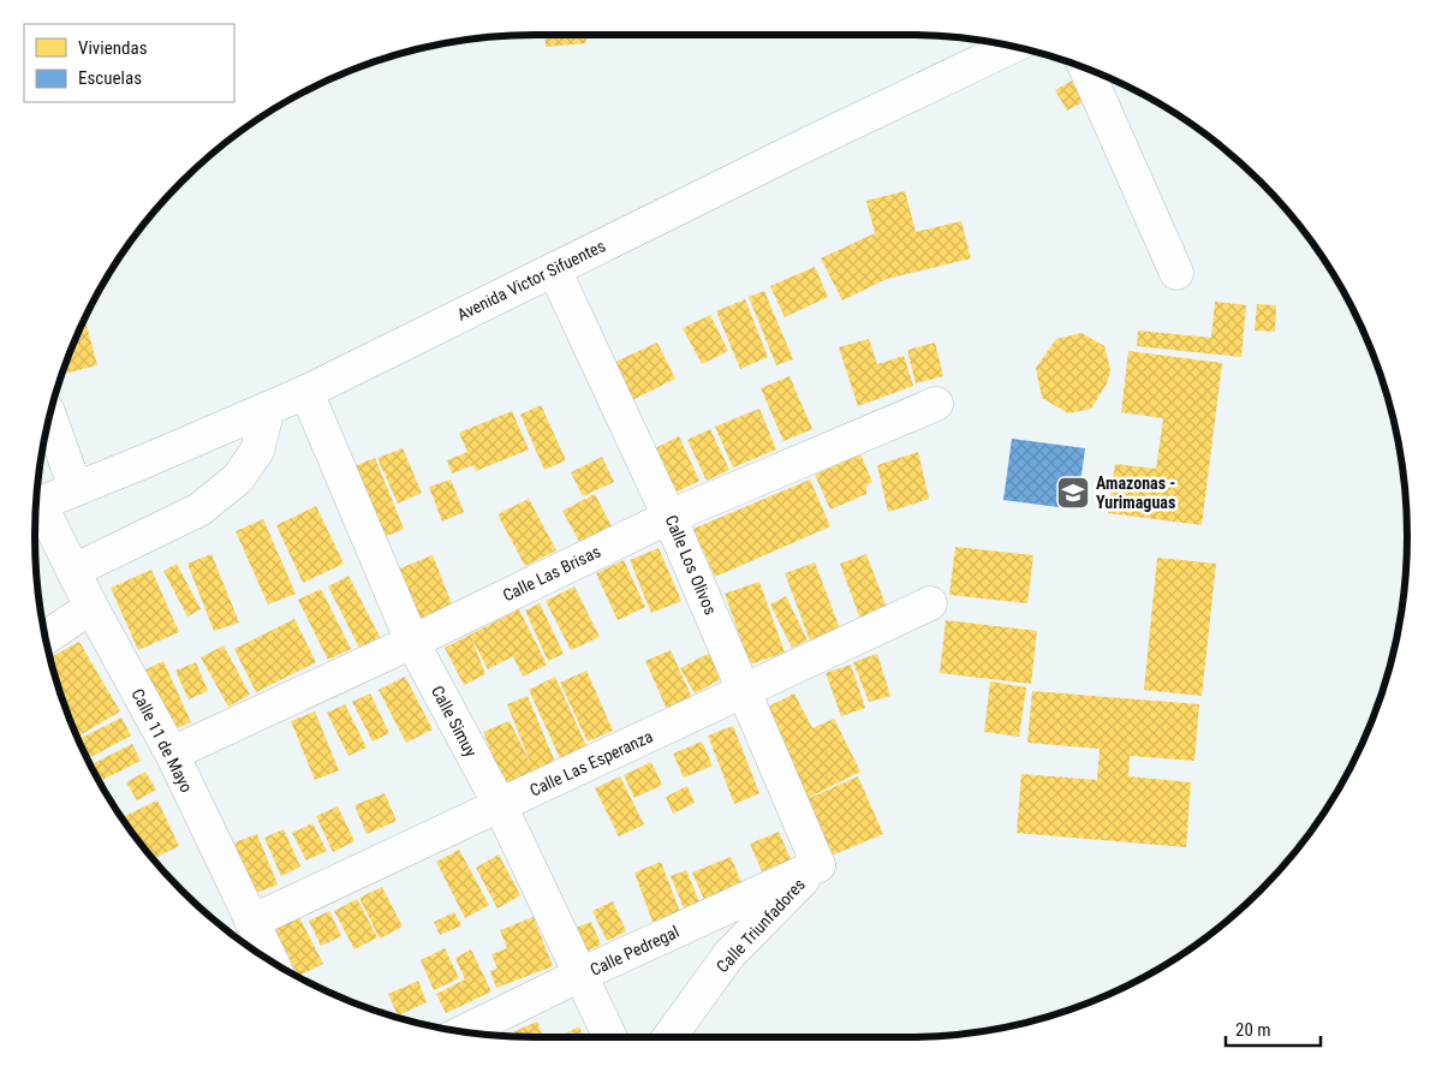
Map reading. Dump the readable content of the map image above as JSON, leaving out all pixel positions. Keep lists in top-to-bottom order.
{
  "streets": {
    "main road": [
      "Avenida Victor Sifuentes",
      "Calle Los Olivos",
      "Calle Las Brisas",
      "Calle Simuy",
      "Calle 11 de Mayo",
      "Calle Las Esperanza",
      "Calle Triunfadores",
      "Calle Pedregal"
    ]
  },
  "crossings": [
    ["Avenida Victor Sifuentes", "Calle Los Olivos"],
    ["Avenida Victor Sifuentes", "Calle Simuy"],
    ["Calle Los Olivos", "Calle Las Brisas"],
    ["Calle Los Olivos", "Calle Las Esperanza"],
    ["Calle Los Olivos", "Calle Triunfadores"],
    ["Calle Los Olivos", "Calle Pedregal"],
    ["Calle Las Brisas", "Calle Simuy"],
    ["Calle Las Brisas", "Calle 11 de Mayo"],
    ["Calle Simuy", "Calle Las Esperanza"],
    ["Calle Simuy", "Calle Pedregal"],
    ["Calle 11 de Mayo", "Calle Las Esperanza"],
    ["Calle Triunfadores", "Calle Pedregal"]
  ],
  "places": {
    "school or university": ["Amazonas - Yurimaguas"]
  },
  "legend": ["Viviendas", "Escuelas"],
  "scale_bar": "20 m"
}
